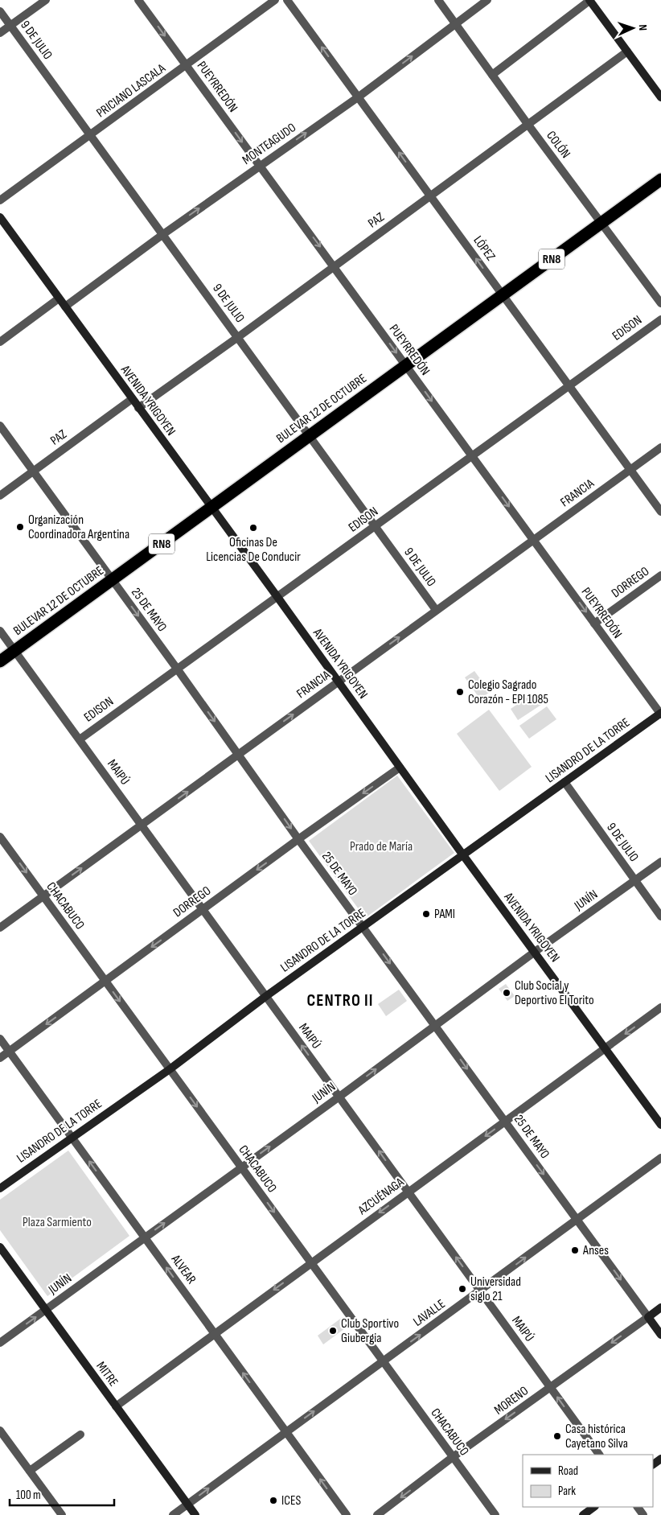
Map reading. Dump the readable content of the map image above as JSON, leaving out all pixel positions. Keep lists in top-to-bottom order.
{
  "streets": {
    "highway": ["RN8", "BULEVAR 12 DE OCTUBRE"],
    "main road": [
      "AVENIDA YRIGOYEN",
      "25 DE MAYO",
      "LISANDRO DE LA TORRE",
      "MITRE",
      "MORENO"
    ],
    "street": [
      "9 DE JULIO",
      "PUEYRREDÓN",
      "PRICIANO LASCALA",
      "MONTEAGUDO",
      "COLÓN",
      "PAZ",
      "LÓPEZ",
      "EDISON",
      "FRANCIA",
      "DORREGO",
      "MAIPÚ",
      "JUNÍN",
      "CHACABUCO",
      "AZCUÉNAGA",
      "ALVEAR",
      "LAVALLE"
    ]
  },
  "crossings": [
    ["9 DE JULIO", "PRICIANO LASCALA"],
    ["9 DE JULIO", "MONTEAGUDO"],
    ["9 DE JULIO", "PAZ"],
    ["9 DE JULIO", "EDISON"],
    ["9 DE JULIO", "BULEVAR 12 DE OCTUBRE"],
    ["9 DE JULIO", "FRANCIA"],
    ["9 DE JULIO", "LISANDRO DE LA TORRE"],
    ["9 DE JULIO", "JUNÍN"],
    ["PUEYRREDÓN", "PRICIANO LASCALA"],
    ["PUEYRREDÓN", "MONTEAGUDO"],
    ["PUEYRREDÓN", "PAZ"],
    ["PUEYRREDÓN", "EDISON"],
    ["PUEYRREDÓN", "BULEVAR 12 DE OCTUBRE"],
    ["PUEYRREDÓN", "FRANCIA"],
    ["PUEYRREDÓN", "DORREGO"],
    ["PUEYRREDÓN", "LISANDRO DE LA TORRE"],
    ["MONTEAGUDO", "COLÓN"],
    ["MONTEAGUDO", "LÓPEZ"],
    ["MONTEAGUDO", "AVENIDA YRIGOYEN"],
    ["COLÓN", "PAZ"],
    ["COLÓN", "BULEVAR 12 DE OCTUBRE"],
    ["PAZ", "LÓPEZ"],
    ["PAZ", "AVENIDA YRIGOYEN"],
    ["PAZ", "25 DE MAYO"],
    ["LÓPEZ", "EDISON"],
    ["LÓPEZ", "BULEVAR 12 DE OCTUBRE"],
    ["LÓPEZ", "FRANCIA"],
    ["EDISON", "AVENIDA YRIGOYEN"],
    ["EDISON", "25 DE MAYO"],
    ["EDISON", "MAIPÚ"],
    ["AVENIDA YRIGOYEN", "BULEVAR 12 DE OCTUBRE"],
    ["AVENIDA YRIGOYEN", "FRANCIA"],
    ["AVENIDA YRIGOYEN", "DORREGO"],
    ["AVENIDA YRIGOYEN", "LISANDRO DE LA TORRE"],
    ["AVENIDA YRIGOYEN", "JUNÍN"],
    ["AVENIDA YRIGOYEN", "AZCUÉNAGA"],
    ["BULEVAR 12 DE OCTUBRE", "25 DE MAYO"],
    ["BULEVAR 12 DE OCTUBRE", "MAIPÚ"],
    ["FRANCIA", "25 DE MAYO"],
    ["FRANCIA", "MAIPÚ"],
    ["FRANCIA", "CHACABUCO"],
    ["DORREGO", "25 DE MAYO"],
    ["DORREGO", "MAIPÚ"],
    ["DORREGO", "CHACABUCO"],
    ["DORREGO", "ALVEAR"],
    ["25 DE MAYO", "LISANDRO DE LA TORRE"],
    ["25 DE MAYO", "JUNÍN"],
    ["25 DE MAYO", "AZCUÉNAGA"],
    ["25 DE MAYO", "LAVALLE"],
    ["25 DE MAYO", "MORENO"],
    ["LISANDRO DE LA TORRE", "MAIPÚ"],
    ["LISANDRO DE LA TORRE", "CHACABUCO"],
    ["LISANDRO DE LA TORRE", "ALVEAR"],
    ["MAIPÚ", "JUNÍN"],
    ["MAIPÚ", "AZCUÉNAGA"],
    ["MAIPÚ", "LAVALLE"],
    ["MAIPÚ", "MORENO"],
    ["JUNÍN", "CHACABUCO"],
    ["JUNÍN", "ALVEAR"],
    ["JUNÍN", "MITRE"],
    ["CHACABUCO", "AZCUÉNAGA"],
    ["CHACABUCO", "LAVALLE"],
    ["CHACABUCO", "MORENO"],
    ["AZCUÉNAGA", "ALVEAR"],
    ["AZCUÉNAGA", "MITRE"],
    ["ALVEAR", "LAVALLE"],
    ["LAVALLE", "MITRE"]
  ],
  "one_way": [
    "PUEYRREDÓN",
    "MONTEAGUDO",
    "LÓPEZ",
    "FRANCIA",
    "DORREGO",
    "25 DE MAYO",
    "MAIPÚ",
    "JUNÍN",
    "CHACABUCO",
    "AZCUÉNAGA",
    "ALVEAR",
    "LAVALLE",
    "MORENO"
  ],
  "districts": ["CENTRO II"],
  "parks": ["Prado de María", "Plaza Sarmiento"],
  "places": [
    "Organización Coordinadora Argentina",
    "Oficinas De Licencias De Conducir",
    "Colegio Sagrado Corazón - EPI 1085",
    "PAMI",
    "Club Social y Deportivo El Torito",
    "Anses",
    "Universidad siglo 21",
    "Club Sportivo Giubergia",
    "Casa histórica Cayetano Silva",
    "ICES"
  ],
  "legend": ["Road", "Park"],
  "scale_bar": "100 m",
  "north": "right"
}
